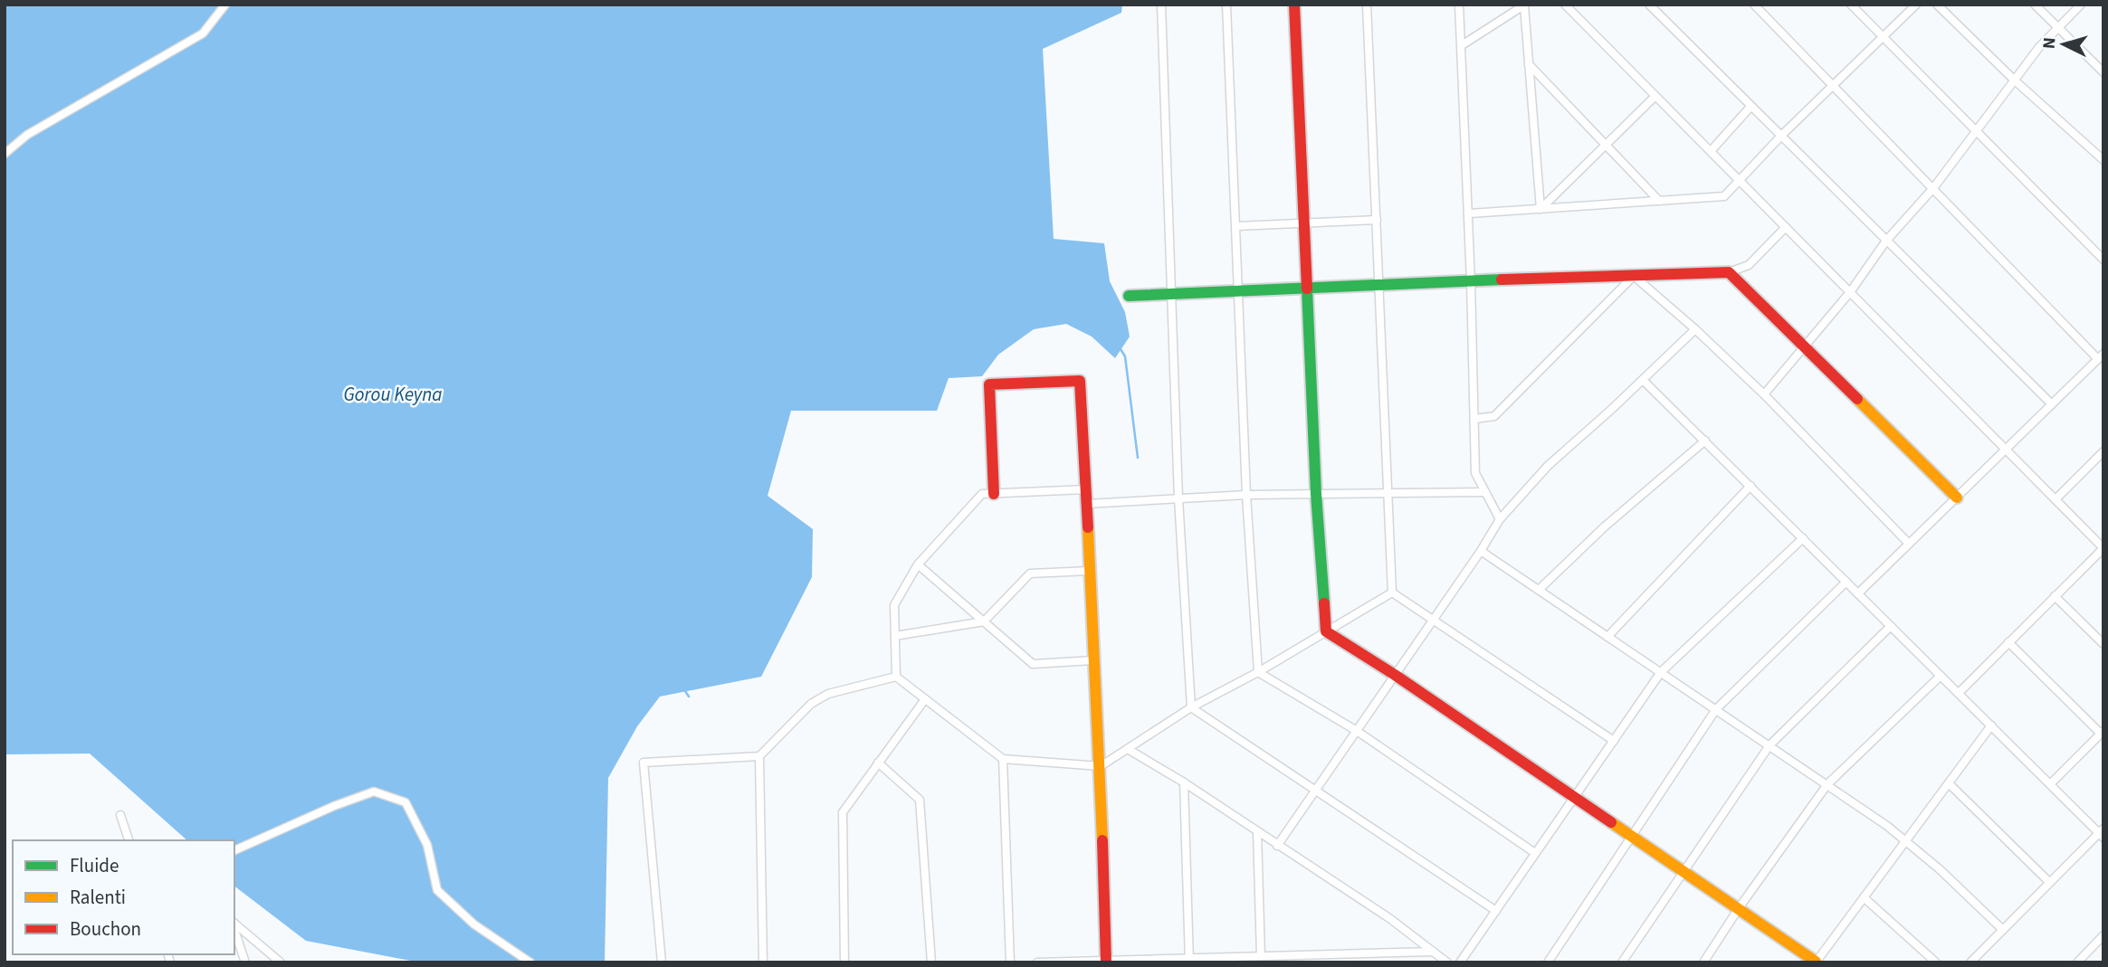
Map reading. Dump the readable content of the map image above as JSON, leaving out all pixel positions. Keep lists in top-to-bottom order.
{
  "water": ["Gorou Keyna"],
  "legend": ["Fluide", "Ralenti", "Bouchon"],
  "north": "left"
}
